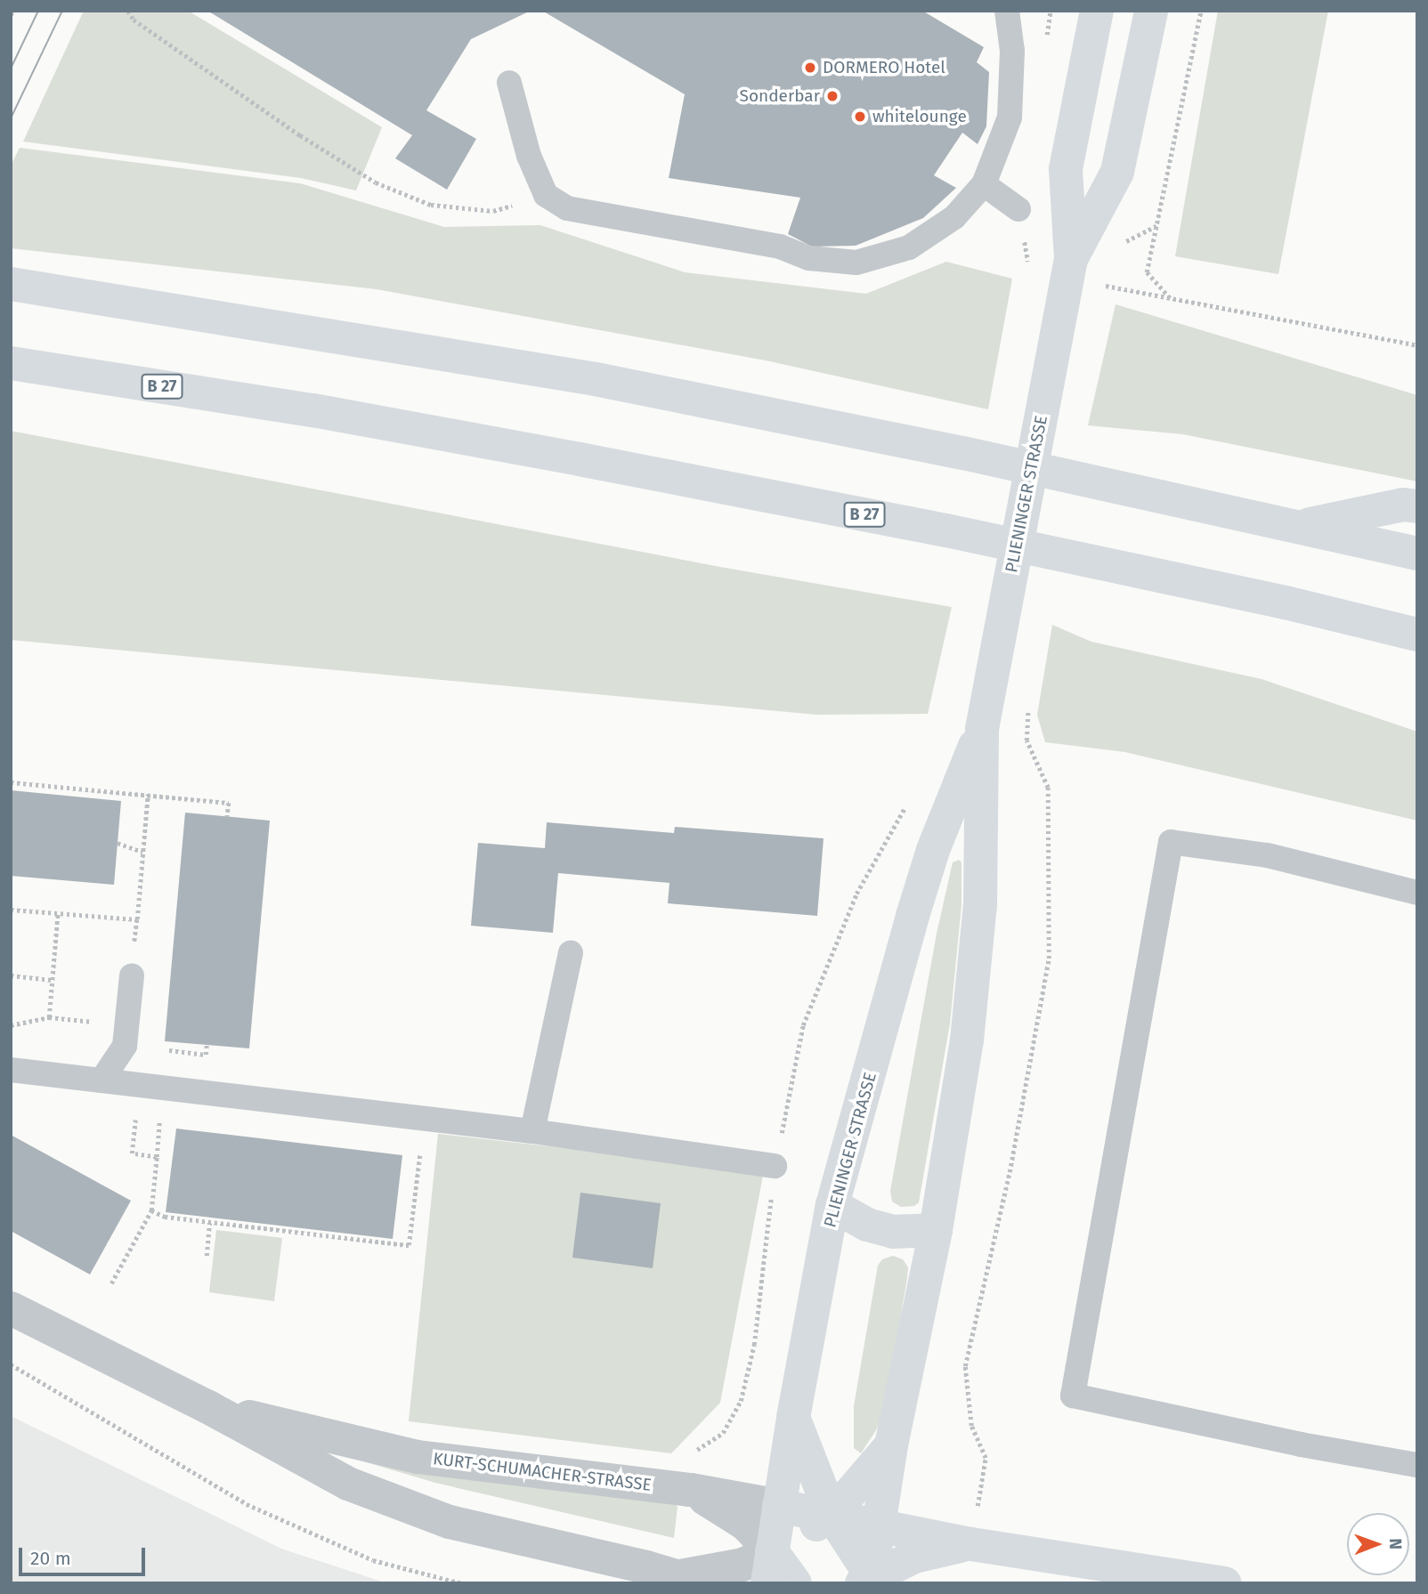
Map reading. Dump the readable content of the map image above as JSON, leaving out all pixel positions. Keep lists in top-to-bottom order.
{
  "streets": {
    "main road": ["B 27", "PLIENINGER STRASSE", "KURT-SCHUMACHER-STRASSE"]
  },
  "crossings": [
    ["PLIENINGER STRASSE", "KURT-SCHUMACHER-STRASSE"]
  ],
  "places": ["DORMERO Hotel", "Sonderbar", "whitelounge"],
  "scale_bar": "20 m",
  "north": "right"
}
